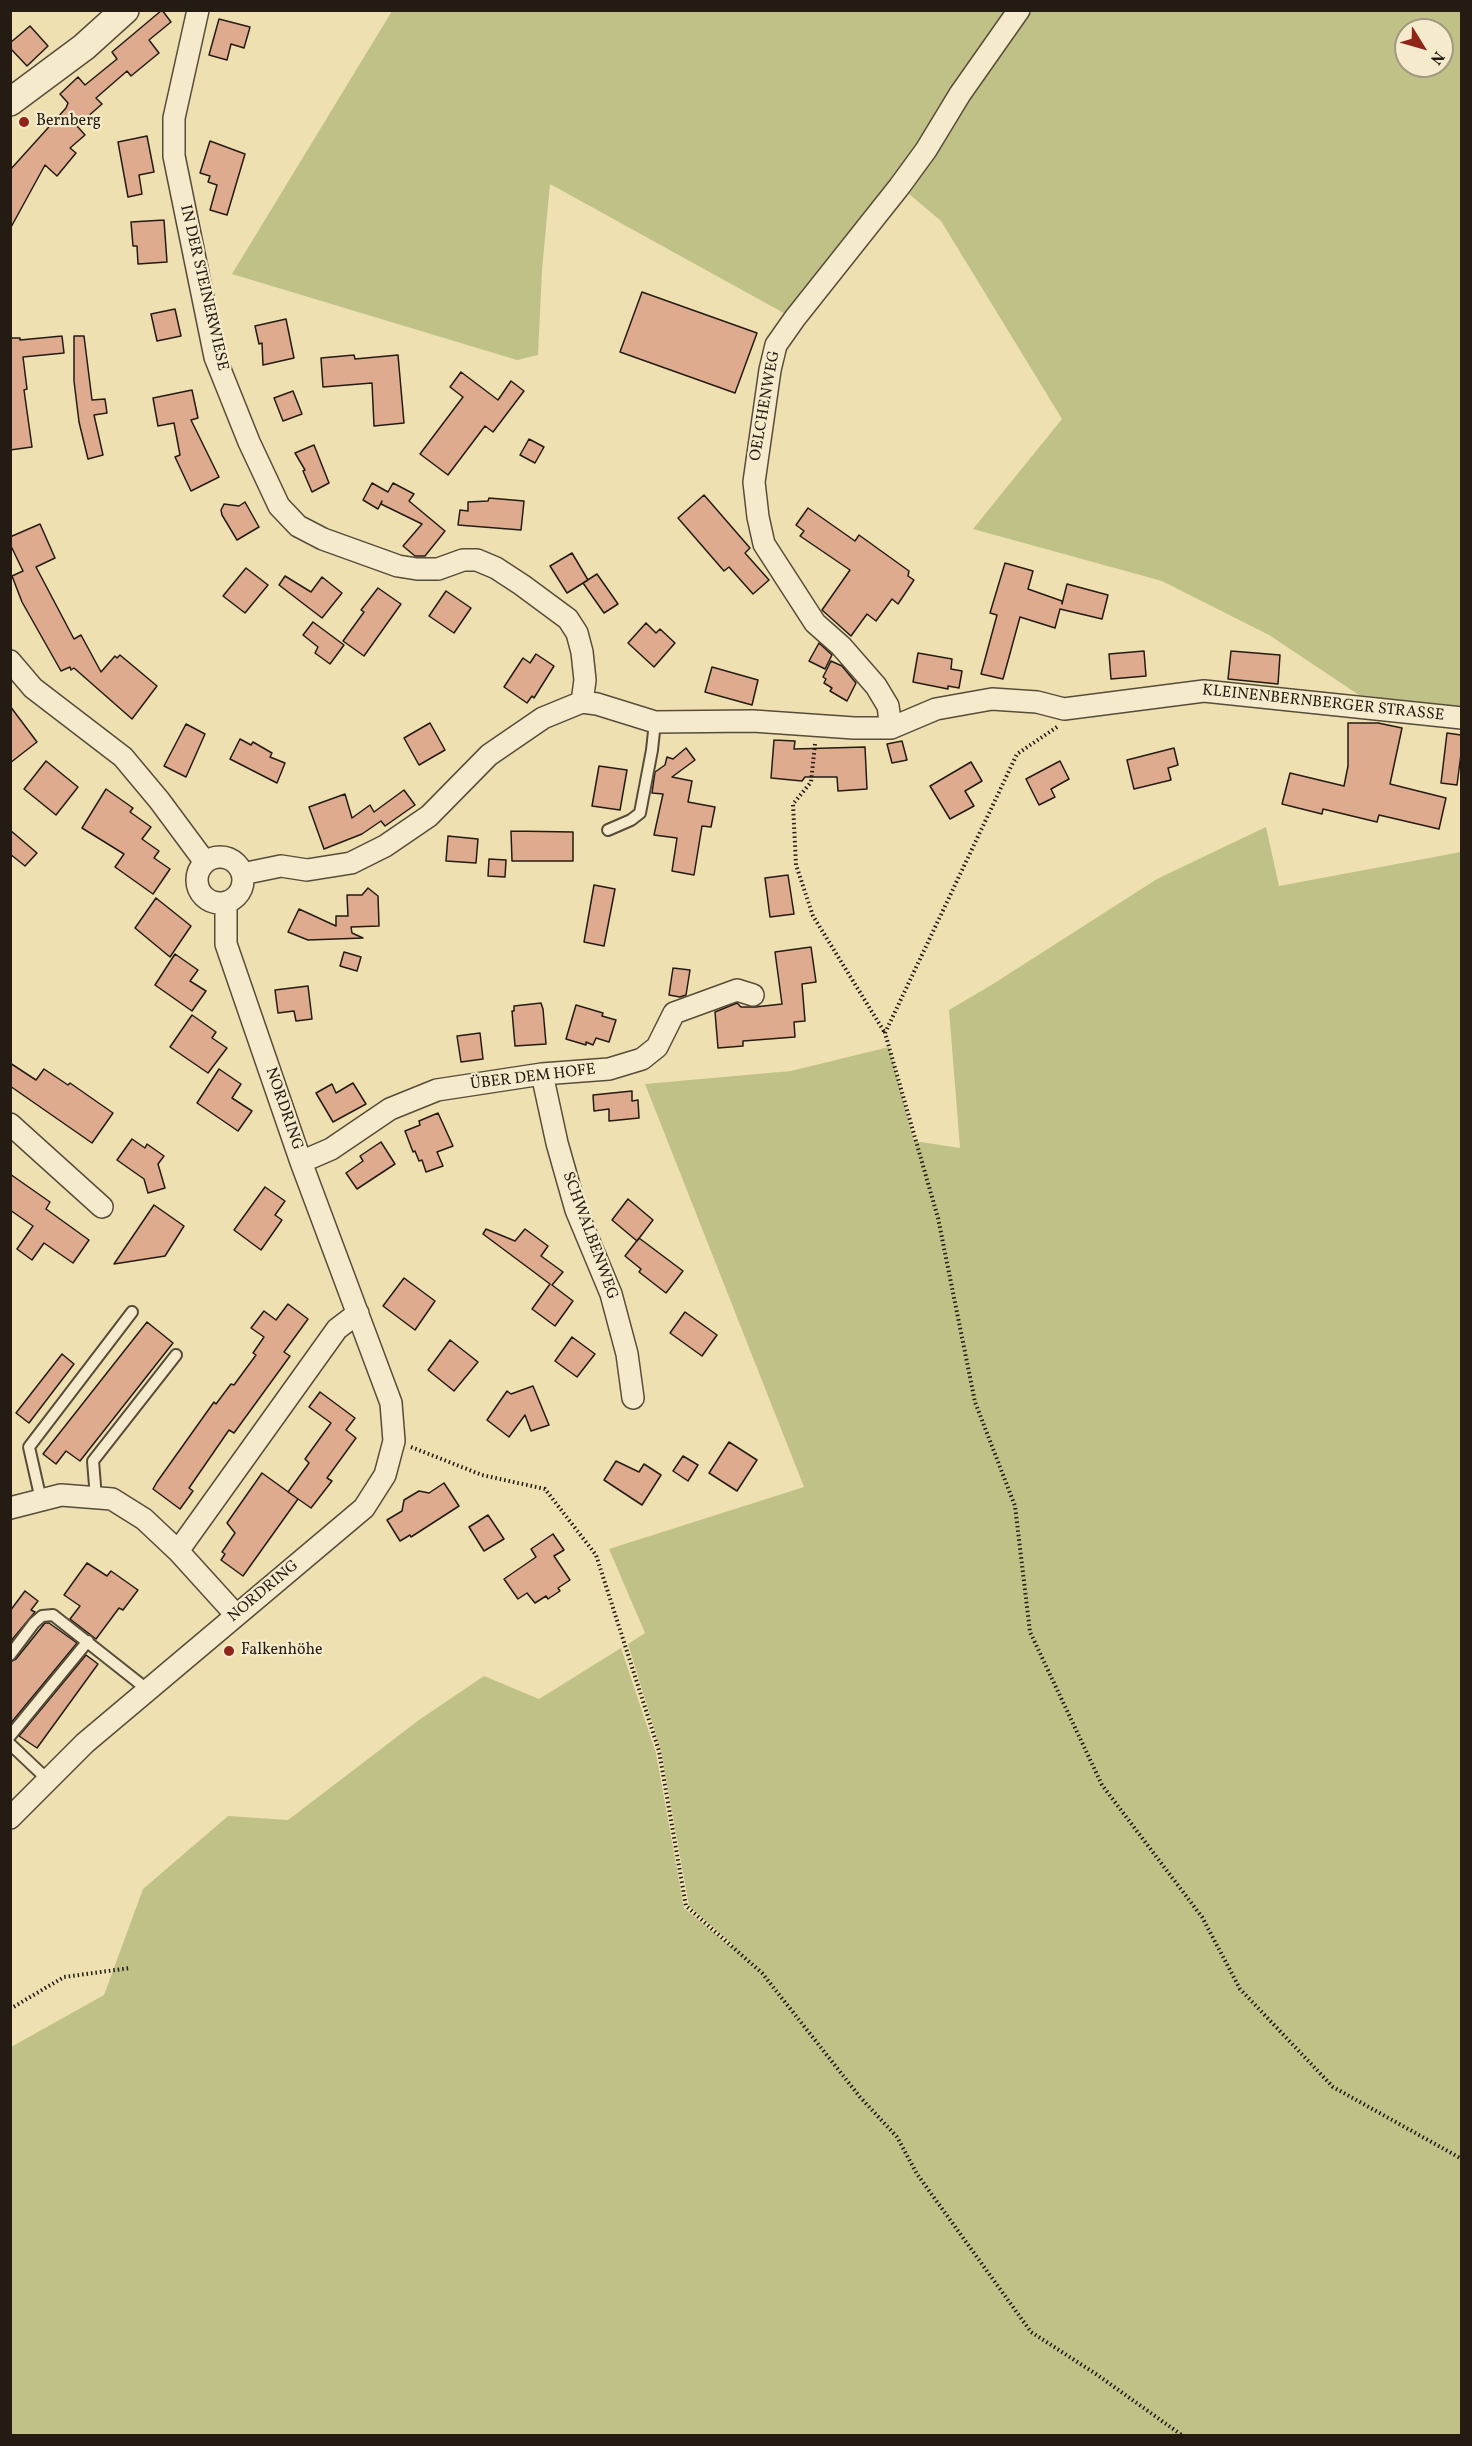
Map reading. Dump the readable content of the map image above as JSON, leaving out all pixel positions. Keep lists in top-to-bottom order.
{
  "streets": {
    "street": [
      "IN DER STEINERWIESE",
      "OELCHENWEG",
      "KLEINENBERNBERGER STRASSE",
      "ÜBER DEM HOFE",
      "NORDRING",
      "SCHWALBENWEG"
    ]
  },
  "crossings": [
    ["IN DER STEINERWIESE", "KLEINENBERNBERGER STRASSE"],
    ["OELCHENWEG", "KLEINENBERNBERGER STRASSE"],
    ["ÜBER DEM HOFE", "NORDRING"],
    ["ÜBER DEM HOFE", "SCHWALBENWEG"]
  ],
  "places": ["Bernberg", "Falkenhöhe"],
  "north": "bottom right"
}
